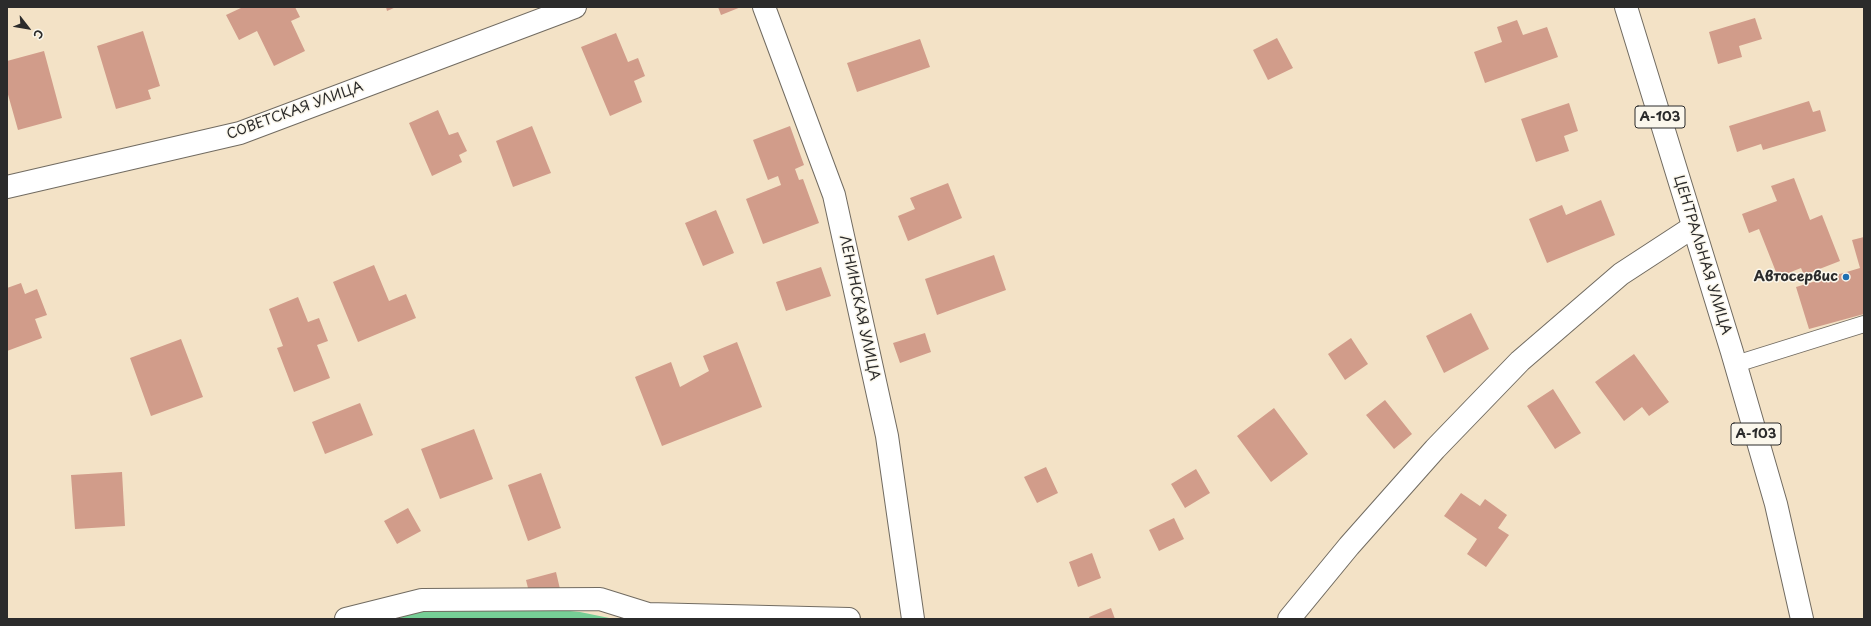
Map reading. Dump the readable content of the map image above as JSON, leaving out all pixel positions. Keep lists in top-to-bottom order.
{
  "streets": {
    "street": [
      "СОВЕТСКАЯ УЛИЦА",
      "А-103",
      "ЦЕНТРАЛЬНАЯ УЛИЦА",
      "ЛЕНИНСКАЯ УЛИЦА"
    ]
  },
  "places": ["Автосервис"],
  "north": "bottom right"
}
